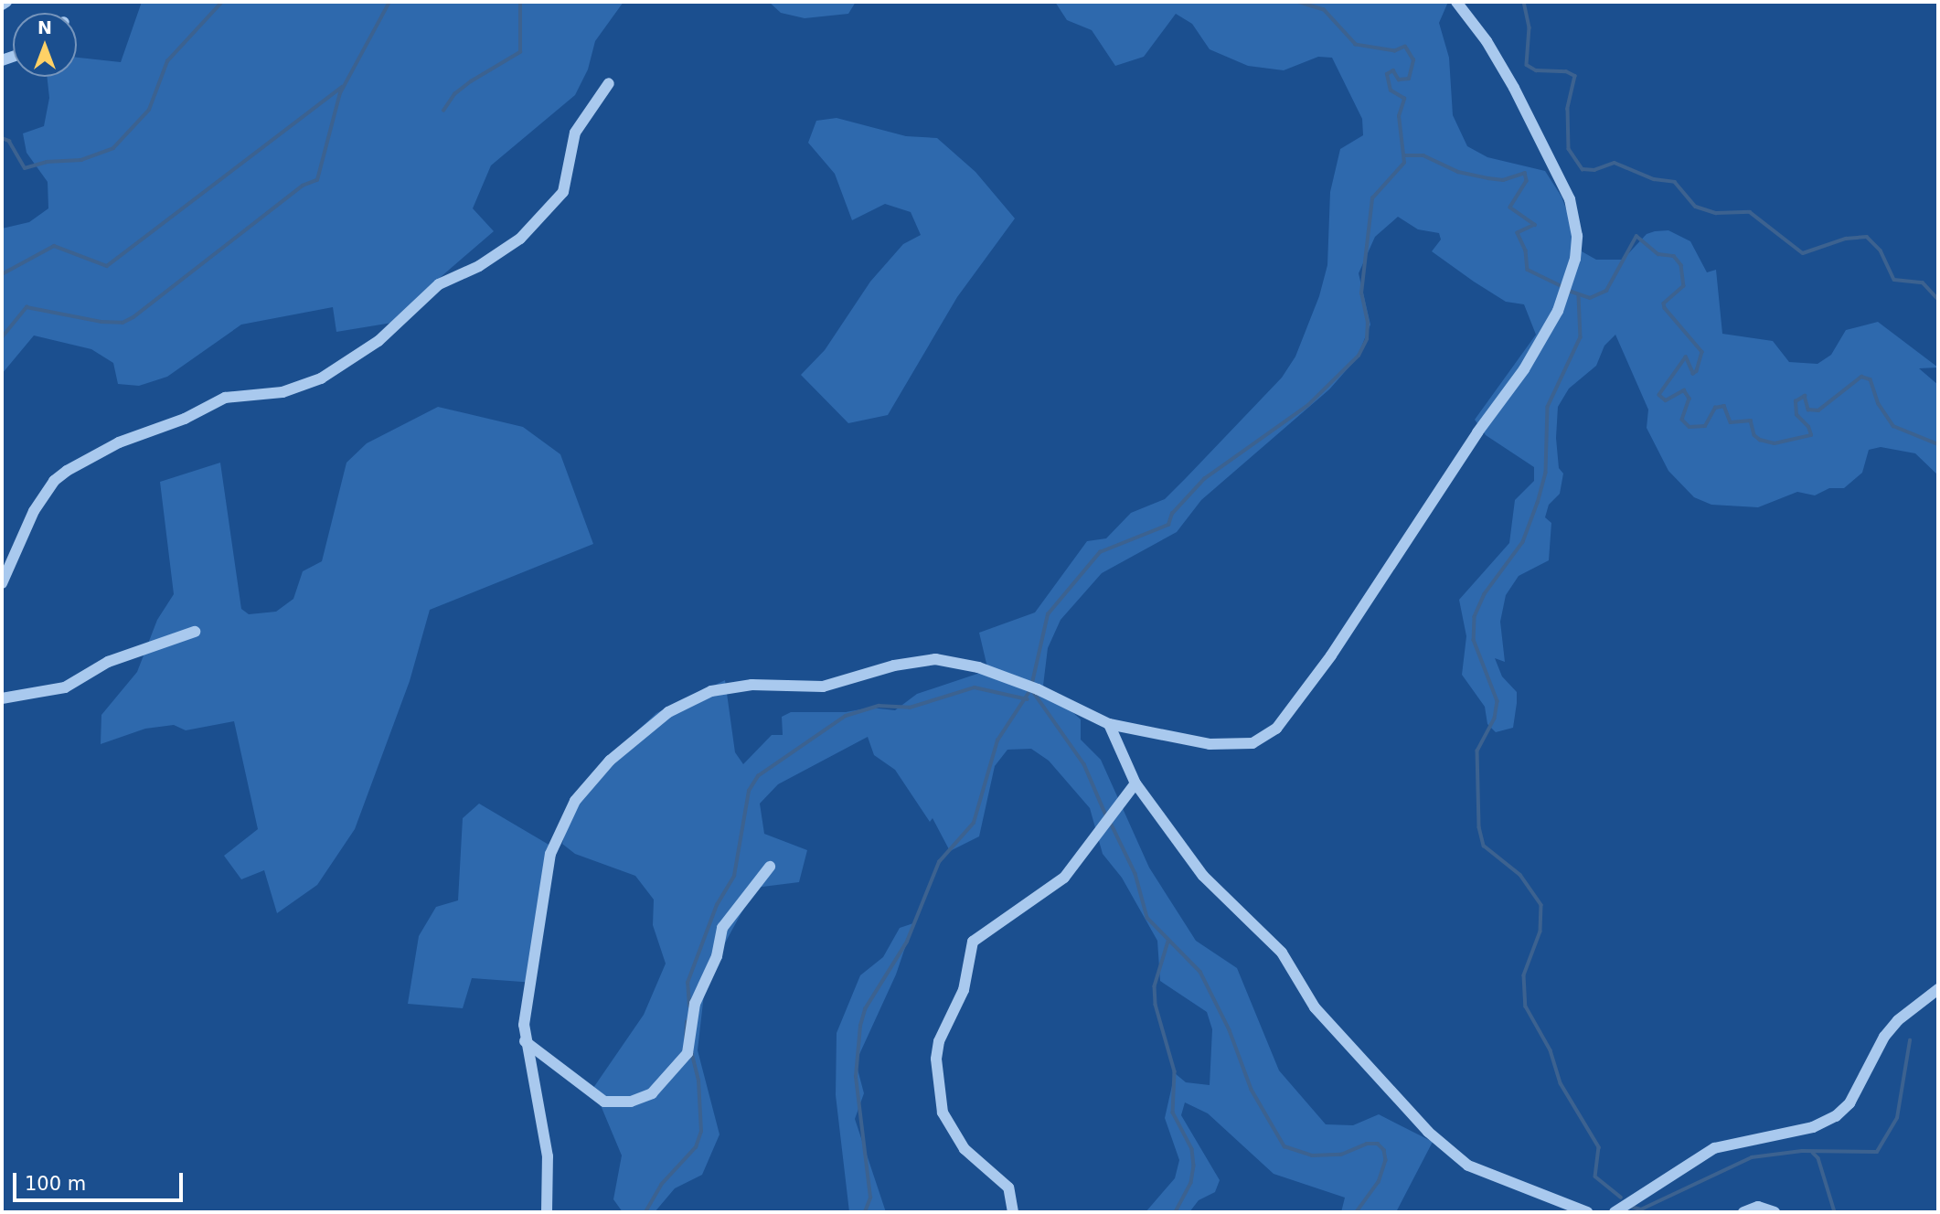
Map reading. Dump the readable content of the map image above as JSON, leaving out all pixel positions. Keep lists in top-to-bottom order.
{
  "scale_bar": "100 m",
  "north": "top"
}
